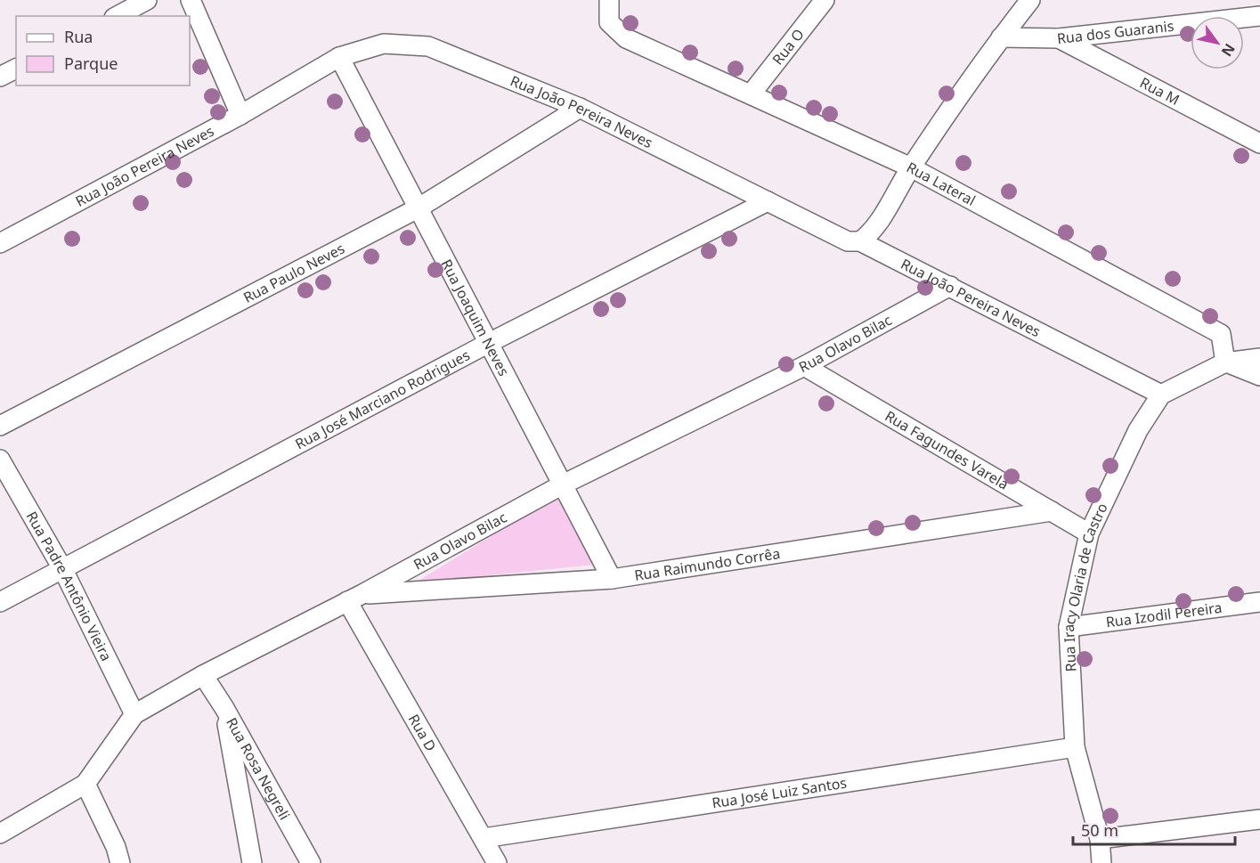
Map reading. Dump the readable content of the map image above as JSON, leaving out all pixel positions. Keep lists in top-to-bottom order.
{
  "streets": {
    "street": [
      "Rua dos Guaranis",
      "Rua O",
      "Rua M",
      "Rua João Pereira Neves",
      "Rua Lateral",
      "Rua Paulo Neves",
      "Rua Joaquim Neves",
      "Rua Olavo Bilac",
      "Rua José Marciano Rodrigues",
      "Rua Fagundes Varela",
      "Rua Raimundo Corrêa",
      "Rua Padre Antônio Vieira",
      "Rua Iracy Olaria de Castro",
      "Rua Izodil Pereira",
      "Rua D",
      "Rua Rosa Negreli",
      "Rua José Luiz Santos"
    ]
  },
  "crossings": [
    ["Rua dos Guaranis", "Rua M"],
    ["Rua O", "Rua Lateral"],
    ["Rua João Pereira Neves", "Rua Paulo Neves"],
    ["Rua João Pereira Neves", "Rua Joaquim Neves"],
    ["Rua João Pereira Neves", "Rua Olavo Bilac"],
    ["Rua João Pereira Neves", "Rua José Marciano Rodrigues"],
    ["Rua João Pereira Neves", "Rua Iracy Olaria de Castro"],
    ["Rua Paulo Neves", "Rua Joaquim Neves"],
    ["Rua Joaquim Neves", "Rua Olavo Bilac"],
    ["Rua Joaquim Neves", "Rua José Marciano Rodrigues"],
    ["Rua Joaquim Neves", "Rua Raimundo Corrêa"],
    ["Rua Olavo Bilac", "Rua Fagundes Varela"],
    ["Rua Olavo Bilac", "Rua Raimundo Corrêa"],
    ["Rua Olavo Bilac", "Rua Padre Antônio Vieira"],
    ["Rua Olavo Bilac", "Rua D"],
    ["Rua Olavo Bilac", "Rua Rosa Negreli"],
    ["Rua José Marciano Rodrigues", "Rua Padre Antônio Vieira"],
    ["Rua Fagundes Varela", "Rua Raimundo Corrêa"],
    ["Rua Fagundes Varela", "Rua Iracy Olaria de Castro"],
    ["Rua Raimundo Corrêa", "Rua D"],
    ["Rua Iracy Olaria de Castro", "Rua Izodil Pereira"],
    ["Rua Iracy Olaria de Castro", "Rua José Luiz Santos"],
    ["Rua D", "Rua José Luiz Santos"]
  ],
  "legend": ["Rua", "Parque"],
  "scale_bar": "50 m",
  "north": "bottom right"
}
